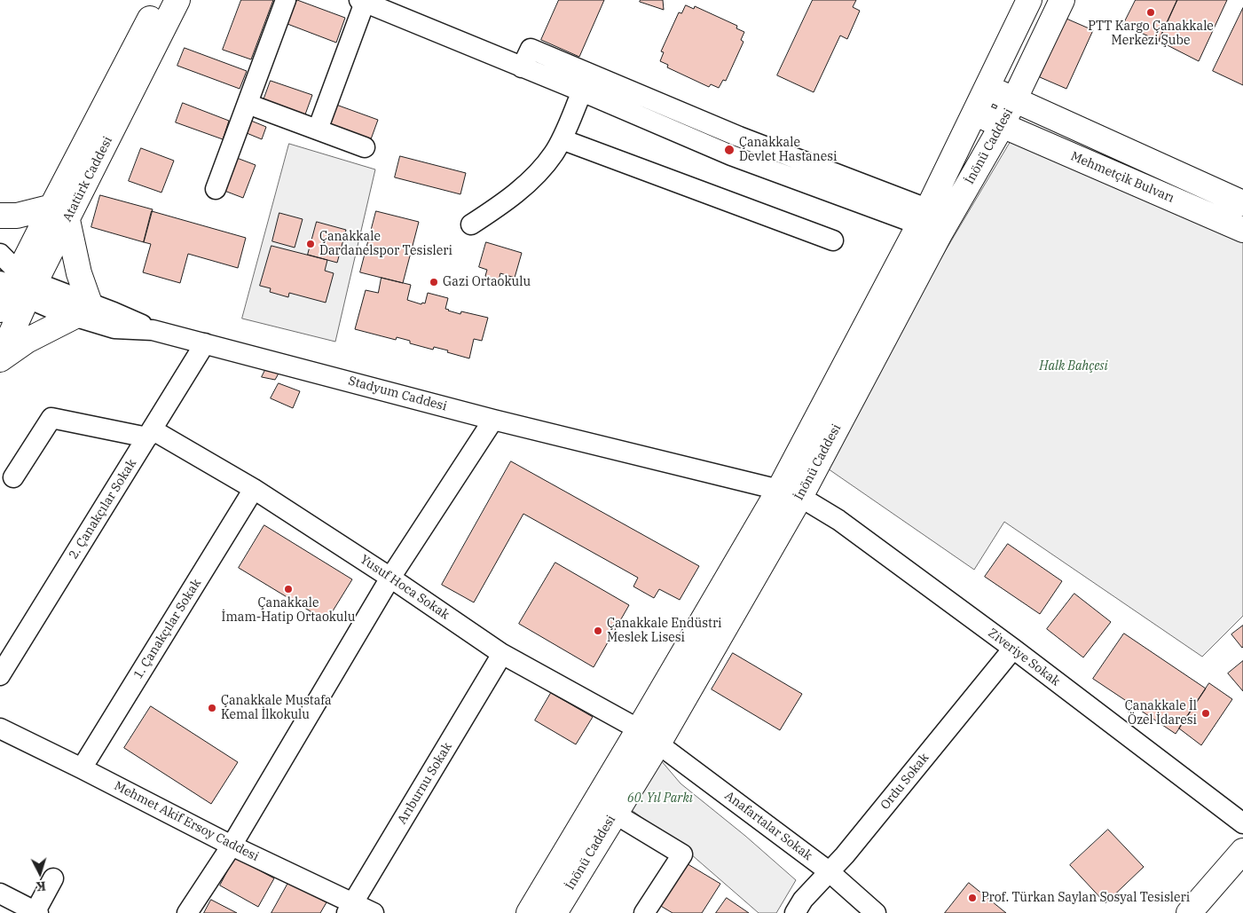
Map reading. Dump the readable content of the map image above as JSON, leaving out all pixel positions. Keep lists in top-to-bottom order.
{
  "streets": {
    "main road": ["İnönü Caddesi", "Mehmetçik Bulvarı", "Atatürk Caddesi"],
    "street": [
      "Stadyum Caddesi",
      "2. Çanakçılar Sokak",
      "Yusuf Hoca Sokak",
      "1. Çanakçılar Sokak",
      "Ziveriye Sokak",
      "Ordu Sokak",
      "Arıburnu Sokak",
      "Mehmet Akif Ersoy Caddesi",
      "Anafartalar Sokak"
    ]
  },
  "crossings": [
    ["İnönü Caddesi", "Mehmetçik Bulvarı"],
    ["İnönü Caddesi", "Stadyum Caddesi"],
    ["İnönü Caddesi", "Yusuf Hoca Sokak"],
    ["İnönü Caddesi", "Ziveriye Sokak"],
    ["İnönü Caddesi", "Anafartalar Sokak"],
    ["Atatürk Caddesi", "Stadyum Caddesi"],
    ["Stadyum Caddesi", "2. Çanakçılar Sokak"],
    ["Stadyum Caddesi", "Ziveriye Sokak"],
    ["2. Çanakçılar Sokak", "Yusuf Hoca Sokak"],
    ["Yusuf Hoca Sokak", "1. Çanakçılar Sokak"],
    ["Yusuf Hoca Sokak", "Arıburnu Sokak"],
    ["Yusuf Hoca Sokak", "Anafartalar Sokak"],
    ["1. Çanakçılar Sokak", "Mehmet Akif Ersoy Caddesi"],
    ["Ziveriye Sokak", "Ordu Sokak"],
    ["Ordu Sokak", "Anafartalar Sokak"],
    ["Arıburnu Sokak", "Mehmet Akif Ersoy Caddesi"]
  ],
  "parks": ["Halk Bahçesi", "60. Yıl Parkı"],
  "places": [
    "PTT Kargo Çanakkale Merkezi Şube",
    "Çanakkale Devlet Hastanesi",
    "Çanakkale Dardanelspor Tesisleri",
    "Gazi Ortaokulu",
    "Çanakkale İmam-Hatip Ortaokulu",
    "Çanakkale Endüstri Meslek Lisesi",
    "Çanakkale Mustafa Kemal İlkokulu",
    "Çanakkale İl Özel İdaresi",
    "Prof. Türkan Saylan Sosyal Tesisleri"
  ],
  "north": "bottom"
}
